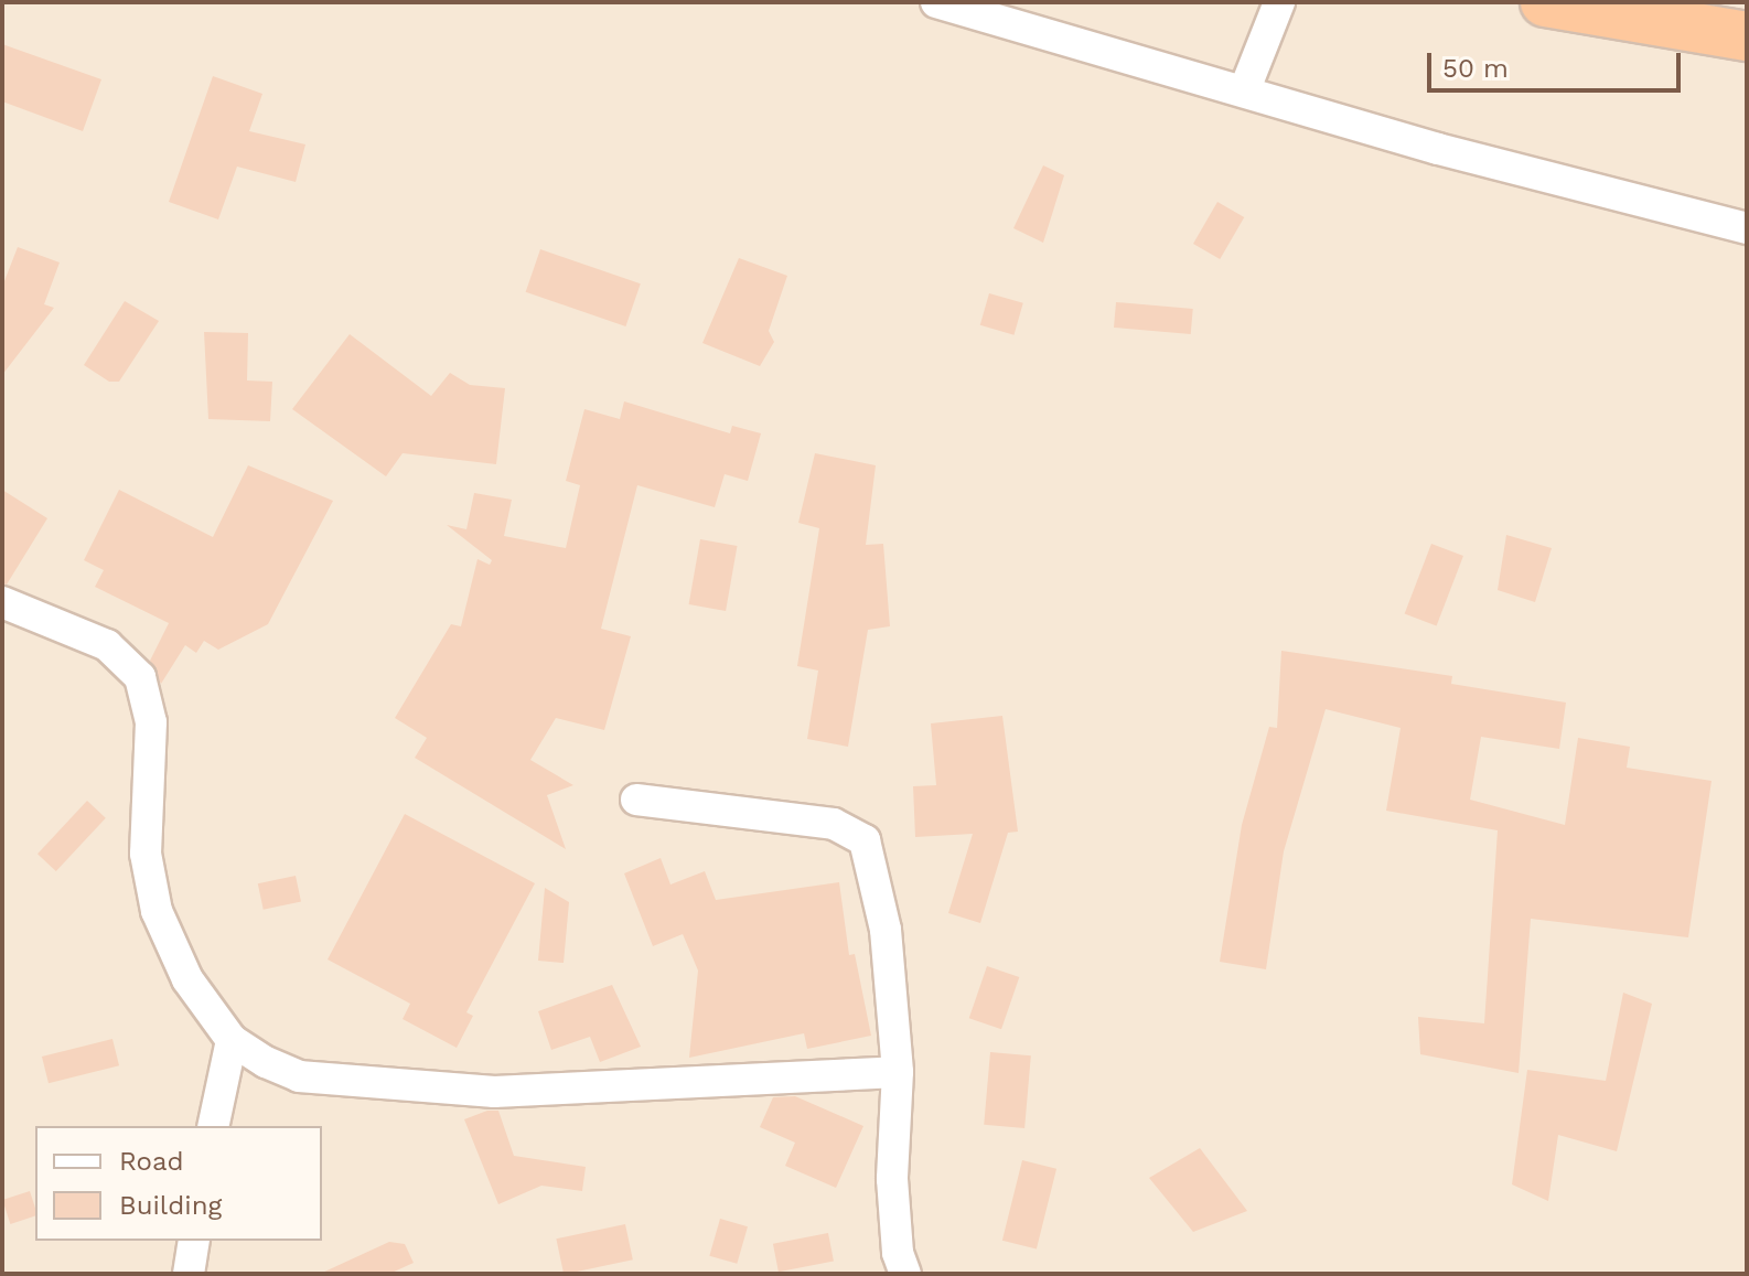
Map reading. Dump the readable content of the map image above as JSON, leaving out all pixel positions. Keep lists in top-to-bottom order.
{
  "legend": ["Road", "Building"],
  "scale_bar": "50 m"
}
